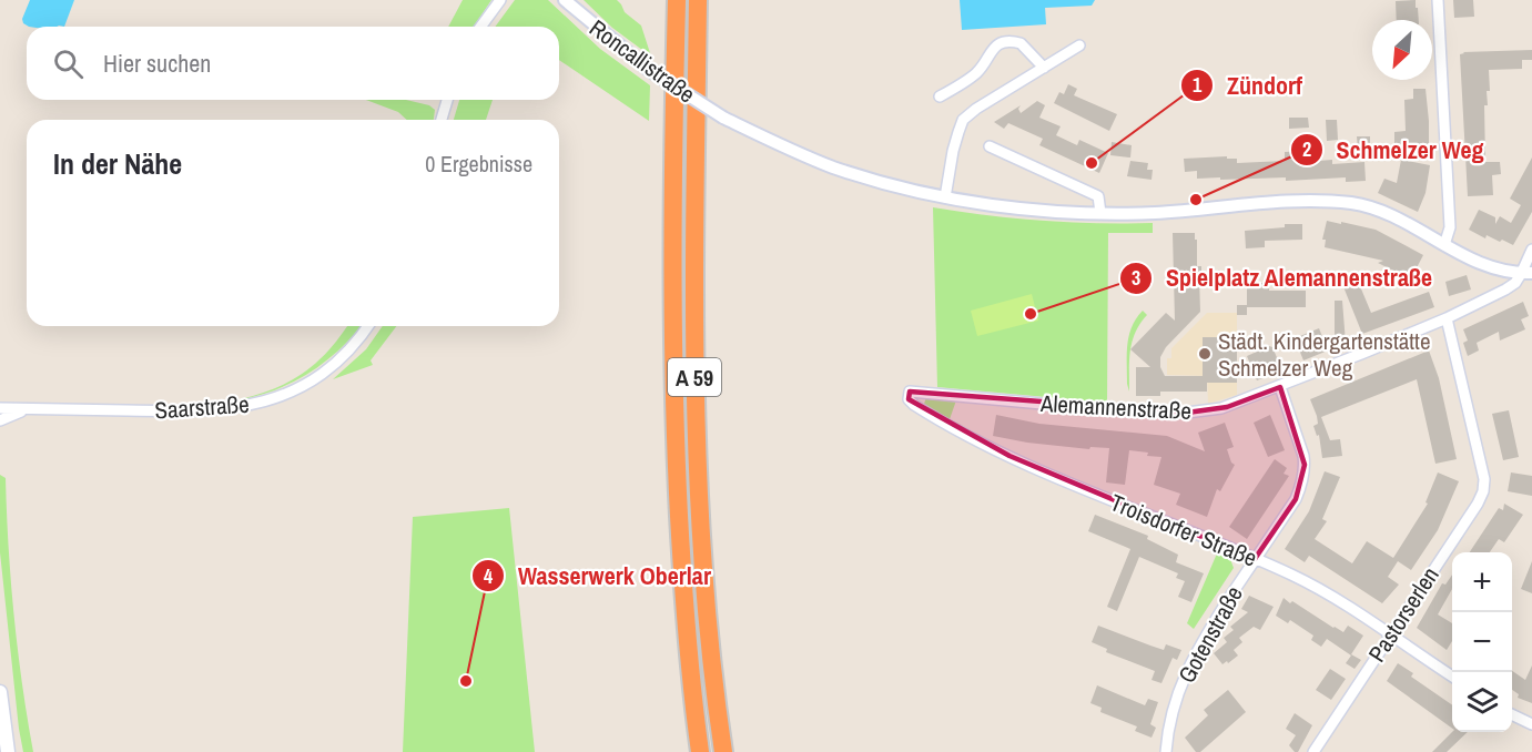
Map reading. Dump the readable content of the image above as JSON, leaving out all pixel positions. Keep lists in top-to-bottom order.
{
  "streets": {
    "highway": ["A 59"],
    "street": [
      "Roncallistraße",
      "Saarstraße",
      "Alemannenstraße",
      "Troisdorfer Straße",
      "Pastorserlen",
      "Gotenstraße"
    ]
  },
  "crossings": [
    ["Roncallistraße", "Alemannenstraße"],
    ["Alemannenstraße", "Troisdorfer Straße"],
    ["Alemannenstraße", "Pastorserlen"],
    ["Alemannenstraße", "Gotenstraße"],
    ["Troisdorfer Straße", "Pastorserlen"],
    ["Troisdorfer Straße", "Gotenstraße"]
  ],
  "places": [
    "Zündorf",
    "Schmelzer Weg",
    "Spielplatz Alemannenstraße",
    "Städt. Kindergartenstätte Schmelzer Weg",
    "Wasserwerk Oberlar"
  ],
  "north": "bottom left",
  "page": {
    "search": "Hier suchen",
    "heading": ["In der Nähe", "0 Ergebnisse"],
    "map_buttons": ["+", "−"]
  }
}
